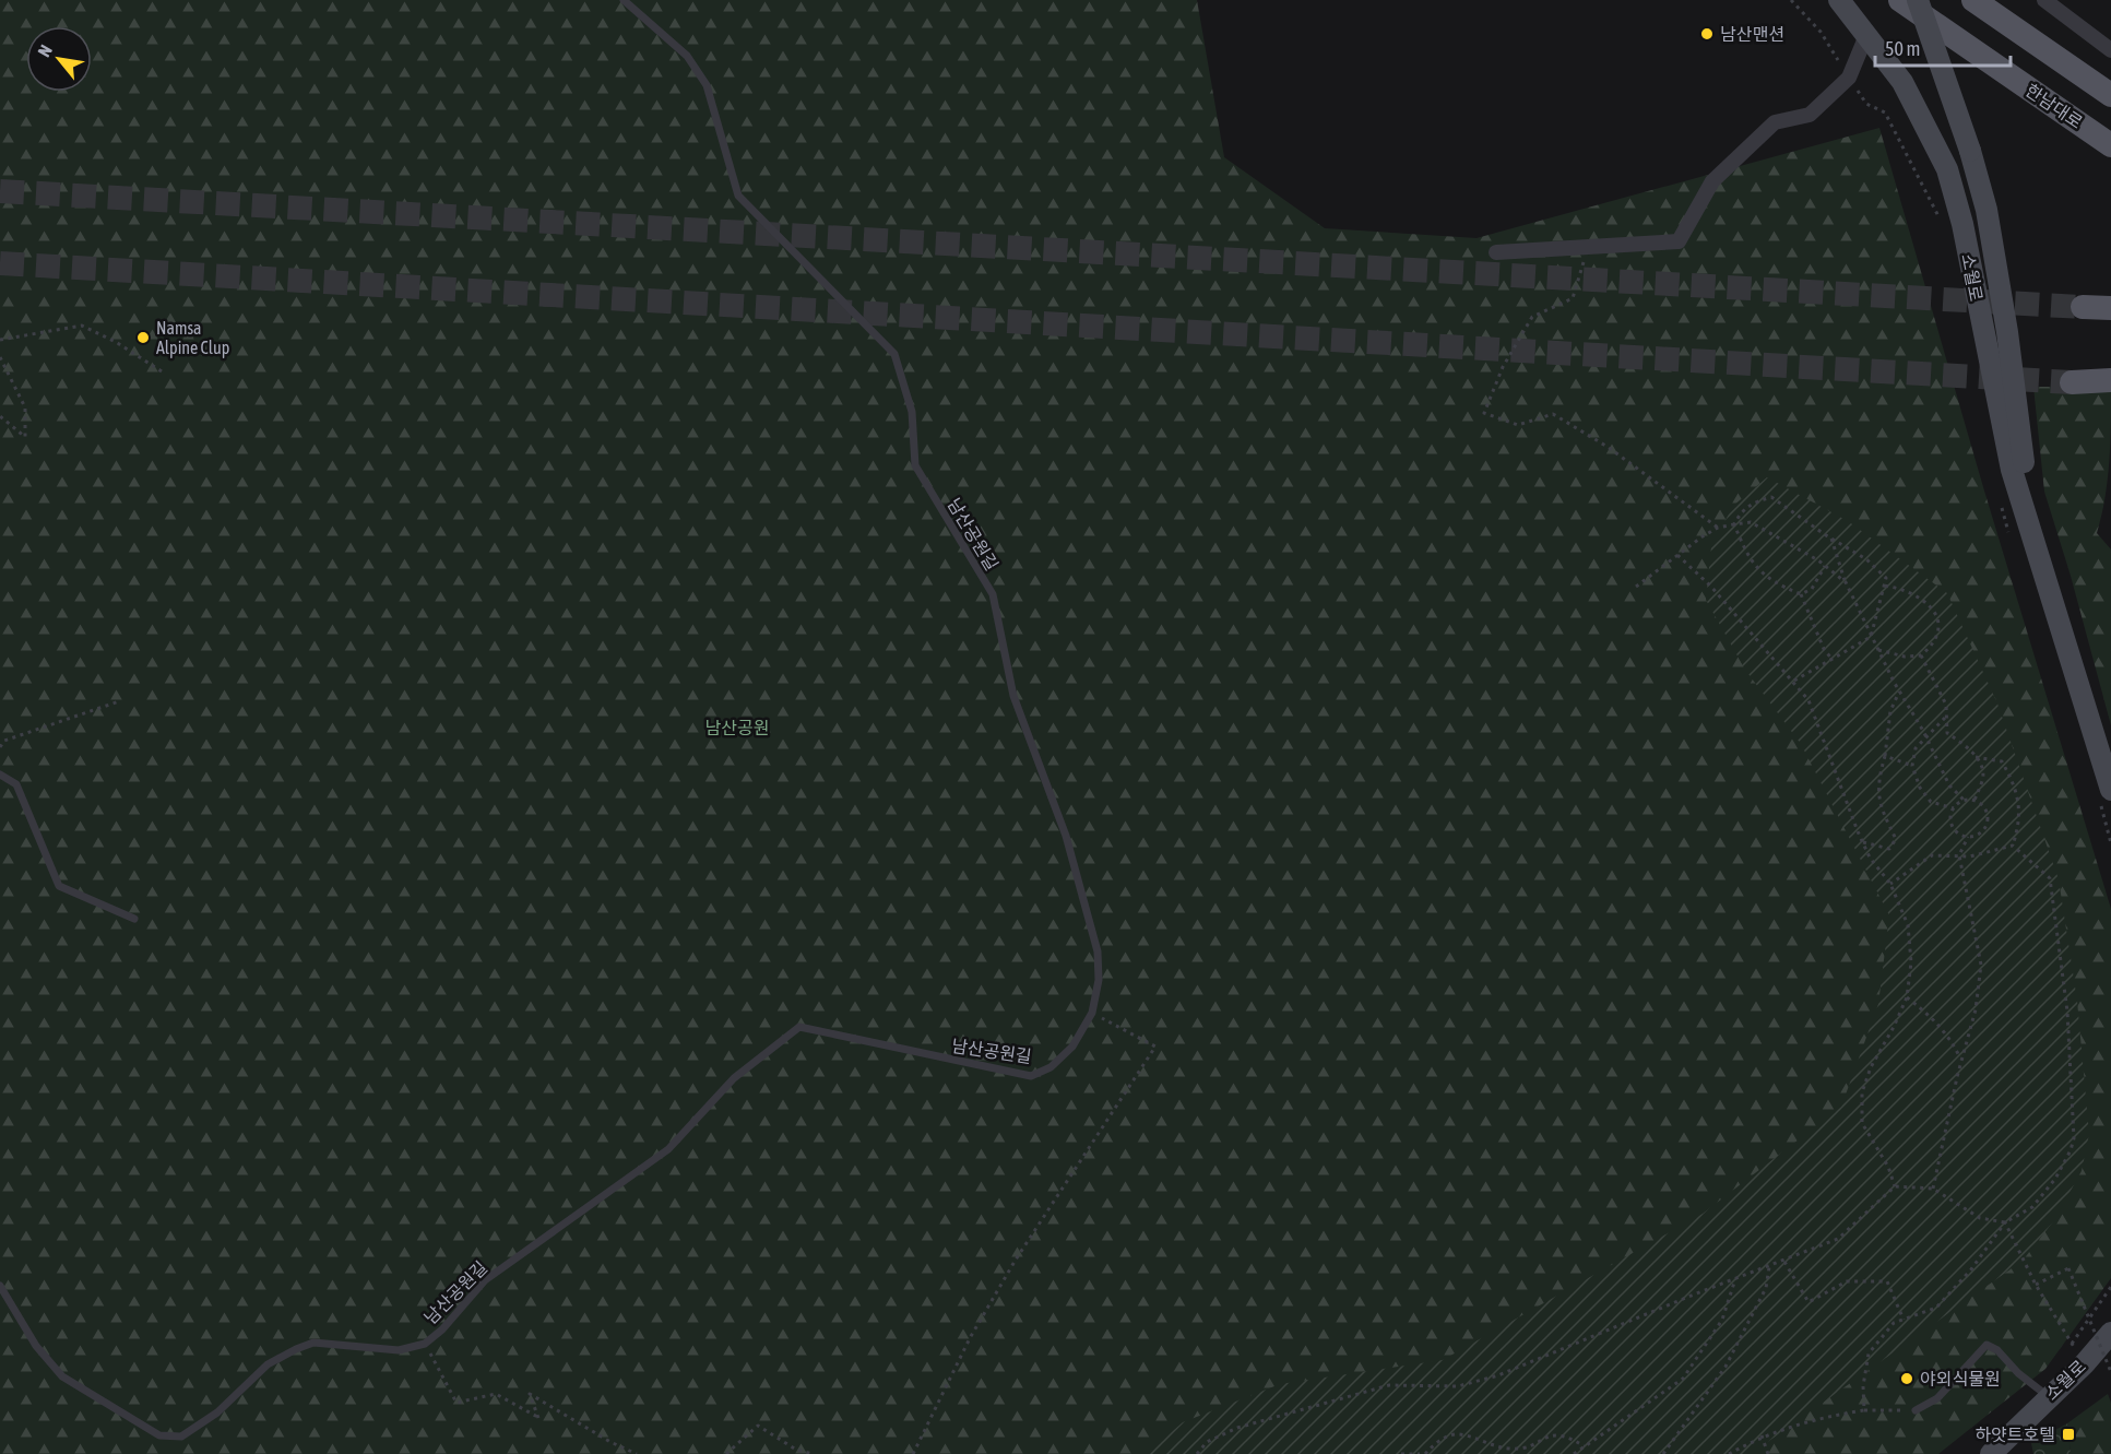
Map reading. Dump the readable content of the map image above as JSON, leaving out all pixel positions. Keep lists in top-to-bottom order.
{
  "streets": {
    "main road": ["한남대로", "소월로"],
    "lane": ["남산공원길"]
  },
  "parks": ["남산공원"],
  "places": {
    "other": ["남산맨션", "Namsa Alpine Clup", "야외식물원"],
    "transit": ["하얏트호텔"]
  },
  "scale_bar": "50 m",
  "north": "top left"
}
